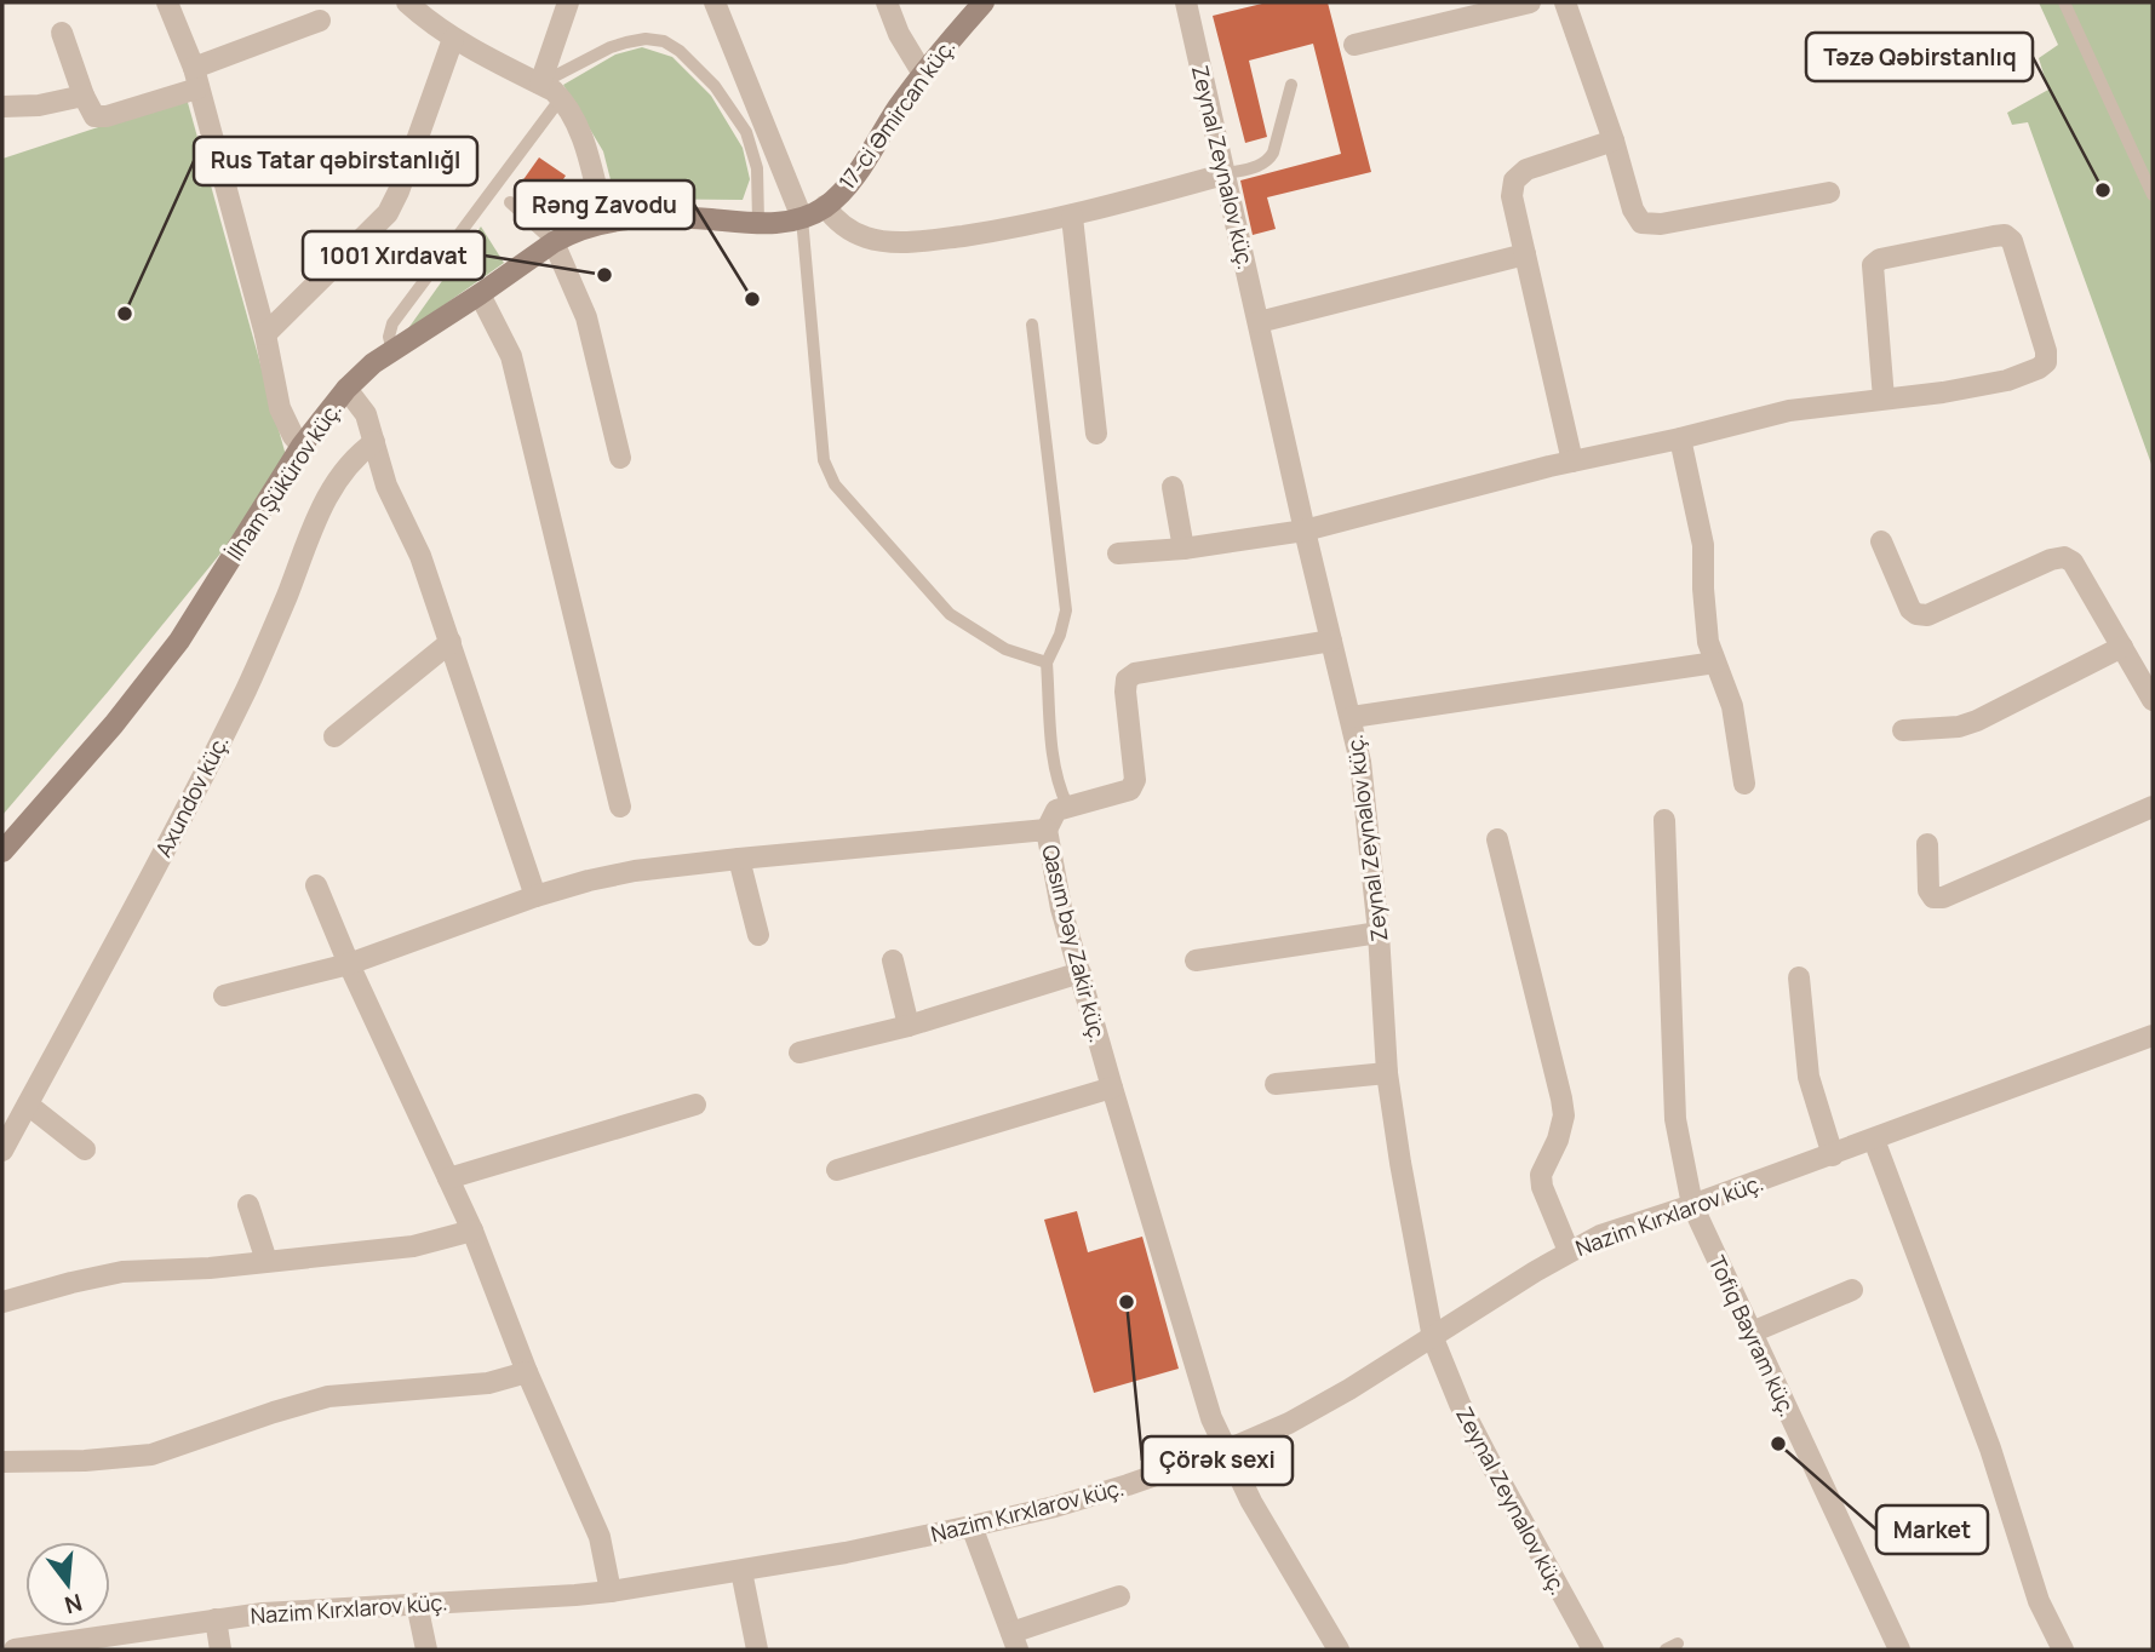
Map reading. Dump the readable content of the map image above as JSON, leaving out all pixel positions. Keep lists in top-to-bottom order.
{
  "streets": {
    "street": [
      "17-ci Əmircan küç.",
      "Zeynal Zeynalov küç.",
      "İlham Şükürov küç.",
      "Axundov küç.",
      "Qasım bəy Zakir küç.",
      "Nazim Kırxlarov küç.",
      "Tofiq Bayram küç."
    ]
  },
  "crossings": [
    ["17-ci Əmircan küç.", "İlham Şükürov küç."],
    ["Zeynal Zeynalov küç.", "Nazim Kırxlarov küç."],
    ["Qasım bəy Zakir küç.", "Nazim Kırxlarov küç."],
    ["Nazim Kırxlarov küç.", "Tofiq Bayram küç."]
  ],
  "places": [
    "Təzə Qəbirstanlıq",
    "1001 Xırdavat",
    "Rəng Zavodu",
    "Rus Tatar qəbirstanlığl",
    "Çörək sexi",
    "Market"
  ],
  "north": "bottom"
}
